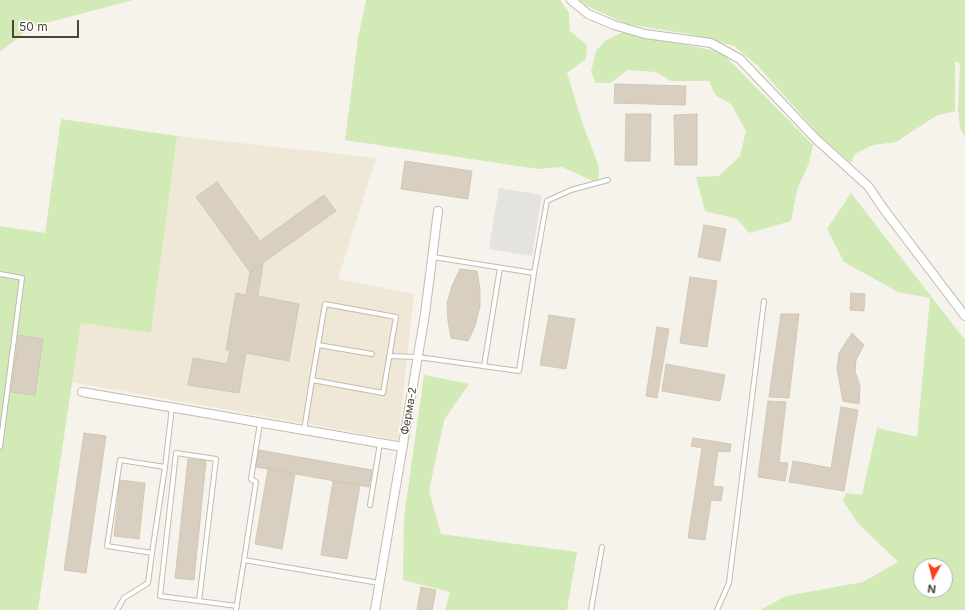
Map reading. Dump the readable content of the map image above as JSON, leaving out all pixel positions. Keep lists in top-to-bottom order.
{
  "streets": {
    "street": ["Ферма-2"]
  },
  "scale_bar": "50 m",
  "north": "bottom"
}
